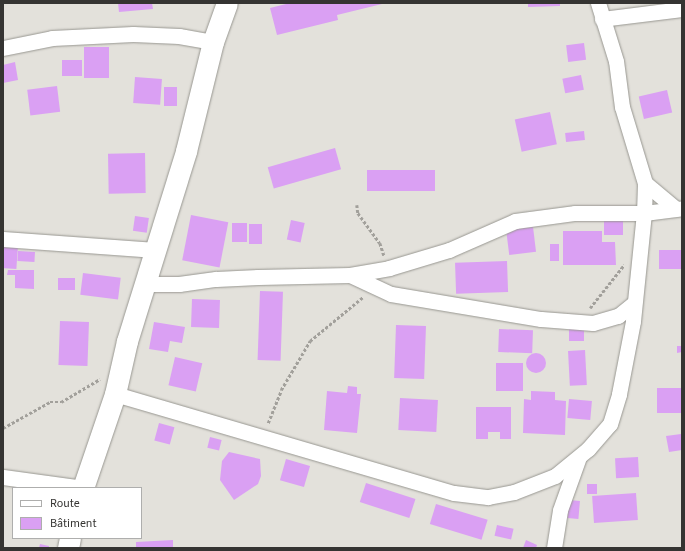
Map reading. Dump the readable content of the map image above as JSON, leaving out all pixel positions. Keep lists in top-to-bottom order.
{
  "legend": ["Route", "Bâtiment"]
}
